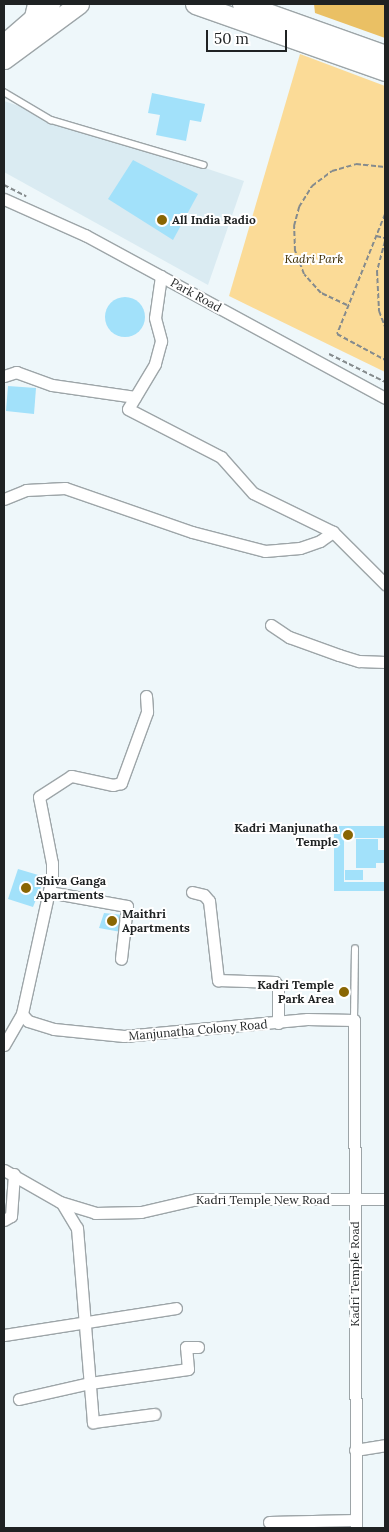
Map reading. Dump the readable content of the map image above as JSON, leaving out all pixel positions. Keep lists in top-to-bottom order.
{
  "streets": {
    "street": [
      "Park Road",
      "Manjunatha Colony Road",
      "Kadri Temple New Road",
      "Kadri Temple Road"
    ]
  },
  "crossings": [
    ["Manjunatha Colony Road", "Kadri Temple Road"],
    ["Kadri Temple New Road", "Kadri Temple Road"]
  ],
  "parks": ["Kadri Park"],
  "places": [
    "All India Radio",
    "Kadri Manjunatha Temple",
    "Shiva Ganga Apartments",
    "Maithri Apartments",
    "Kadri Temple Park Area"
  ],
  "scale_bar": "50 m"
}
